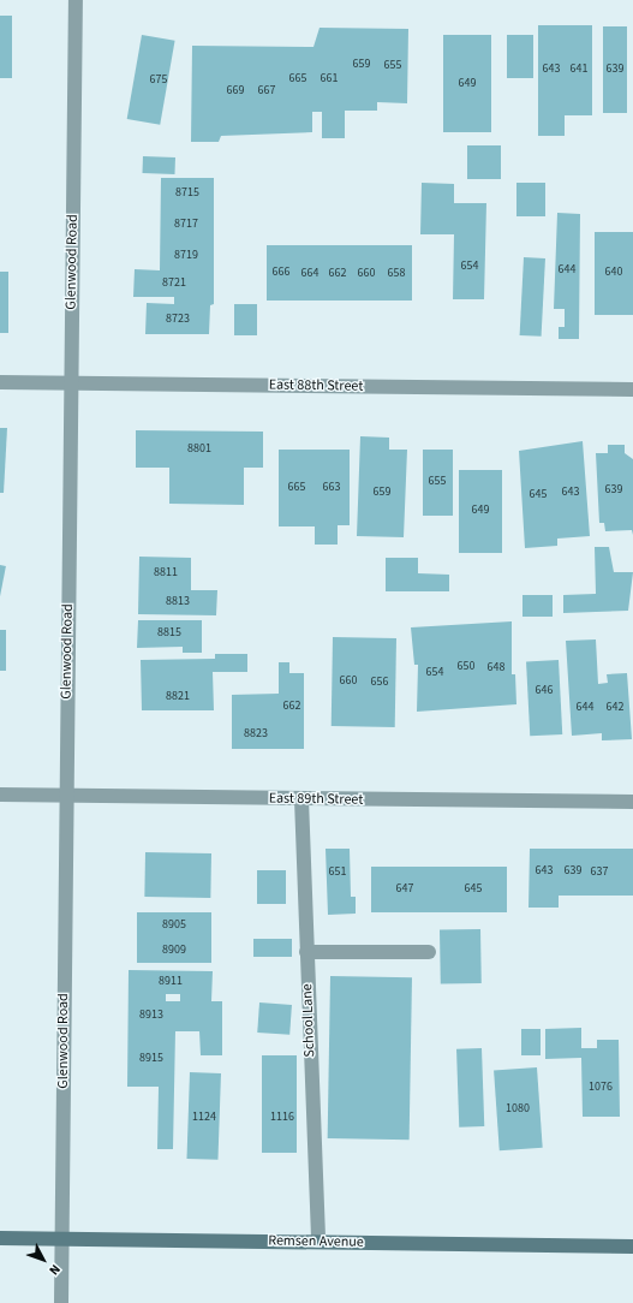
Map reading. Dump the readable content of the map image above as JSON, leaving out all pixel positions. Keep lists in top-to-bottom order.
{
  "streets": {
    "main road": ["Remsen Avenue"],
    "street": [
      "Glenwood Road",
      "East 88th Street",
      "East 89th Street",
      "School Lane"
    ]
  },
  "crossings": [
    ["Glenwood Road", "East 88th Street"],
    ["Glenwood Road", "East 89th Street"],
    ["Glenwood Road", "Remsen Avenue"],
    ["East 89th Street", "School Lane"],
    ["School Lane", "Remsen Avenue"]
  ],
  "house_numbers": [
    "659",
    "655",
    "643",
    "641",
    "639",
    "665",
    "661",
    "675",
    "649",
    "669",
    "667",
    "8715",
    "8717",
    "8719",
    "654",
    "644",
    "666",
    "640",
    "664",
    "662",
    "660",
    "658",
    "8721",
    "8723",
    "8801",
    "655",
    "665",
    "663",
    "639",
    "659",
    "643",
    "645",
    "649",
    "8811",
    "8813",
    "8815",
    "650",
    "648",
    "654",
    "660",
    "656",
    "646",
    "8821",
    "662",
    "644",
    "642",
    "8823",
    "643",
    "639",
    "651",
    "637",
    "647",
    "645",
    "8905",
    "8909",
    "8911",
    "8913",
    "8915",
    "1076",
    "1080",
    "1124",
    "1116"
  ],
  "north": "bottom right"
}
